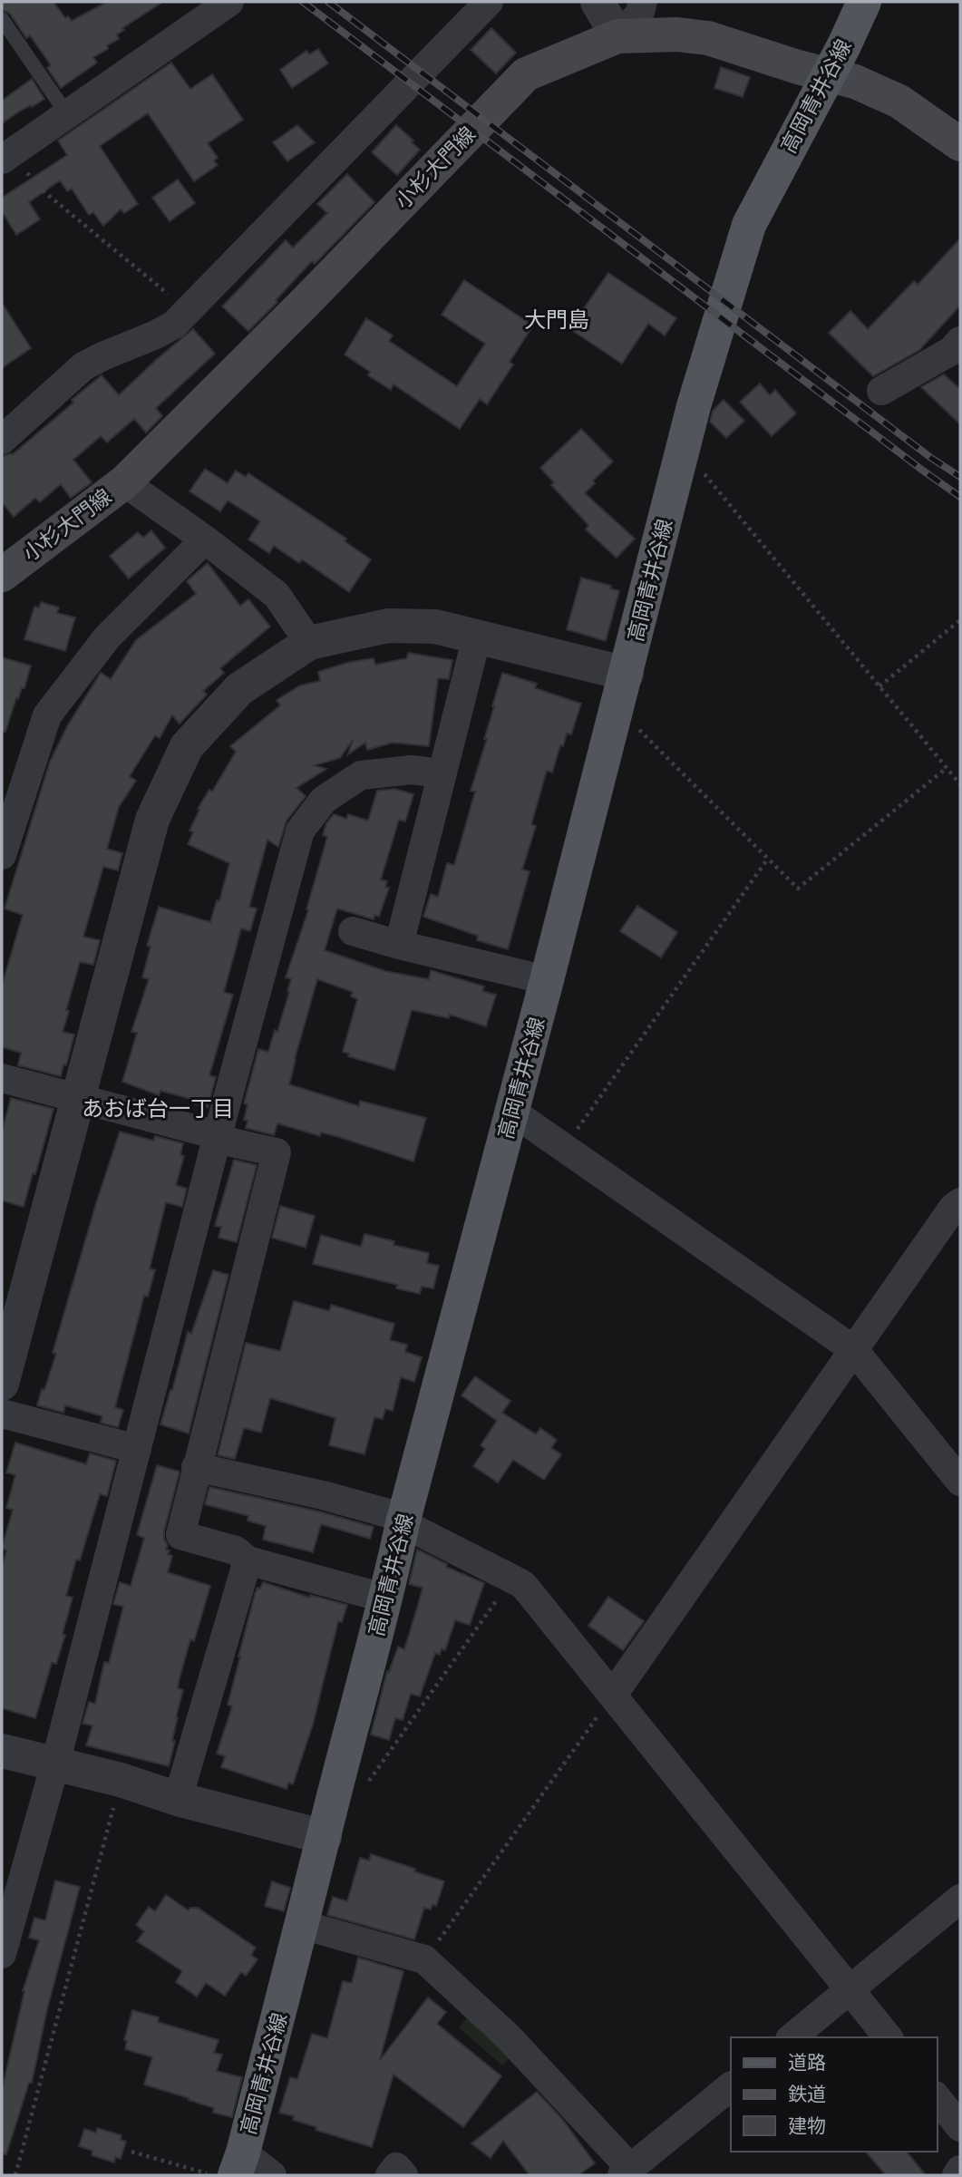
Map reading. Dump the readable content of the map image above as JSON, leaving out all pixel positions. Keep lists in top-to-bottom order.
{
  "streets": {
    "main road": ["高岡青井谷線", "小杉大門線"]
  },
  "crossings": [
    ["高岡青井谷線", "小杉大門線"]
  ],
  "districts": ["大門島", "あおば台一丁目"],
  "legend": ["道路", "鉄道", "建物"]
}
